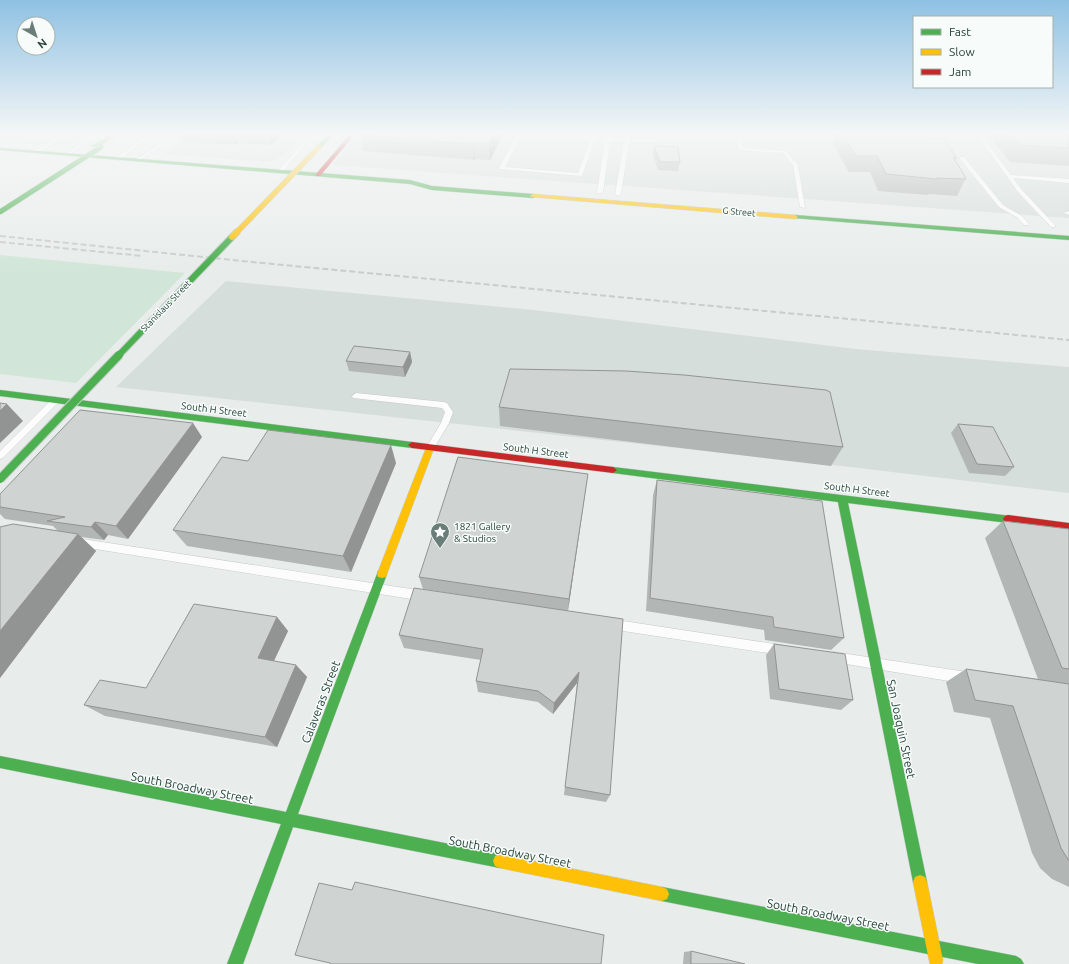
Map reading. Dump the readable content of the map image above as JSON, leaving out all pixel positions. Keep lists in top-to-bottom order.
{
  "streets": {
    "street": [
      "G Street",
      "Stanislaus Street",
      "South H Street",
      "Calaveras Street",
      "San Joaquin Street",
      "South Broadway Street"
    ]
  },
  "crossings": [
    ["South H Street", "Calaveras Street"],
    ["South H Street", "San Joaquin Street"],
    ["Calaveras Street", "South Broadway Street"],
    ["San Joaquin Street", "South Broadway Street"]
  ],
  "places": {
    "place": ["1821 Gallery & Studios"]
  },
  "legend": ["Fast", "Slow", "Jam"],
  "north": "bottom right"
}
